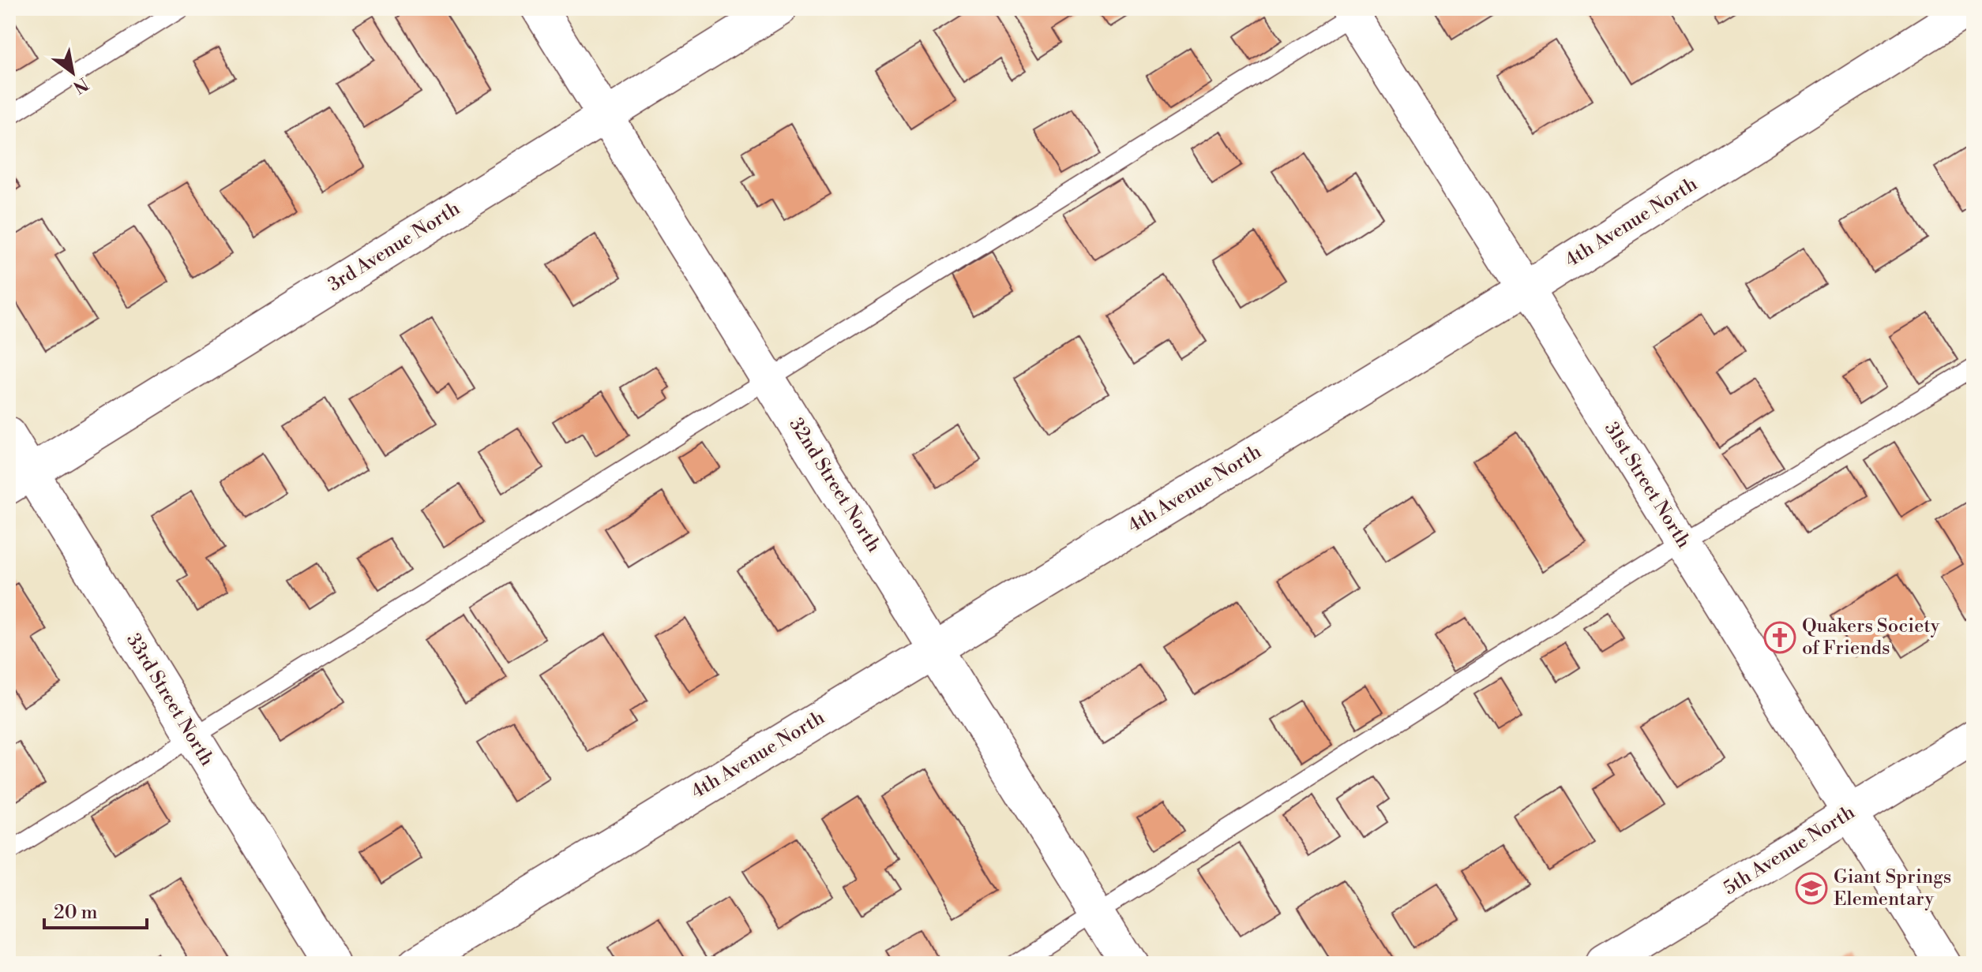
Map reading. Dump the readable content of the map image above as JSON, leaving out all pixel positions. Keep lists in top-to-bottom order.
{
  "streets": {
    "street": [
      "4th Avenue North",
      "3rd Avenue North",
      "32nd Street North",
      "31st Street North",
      "33rd Street North",
      "5th Avenue North"
    ]
  },
  "crossings": [
    ["4th Avenue North", "32nd Street North"],
    ["4th Avenue North", "31st Street North"],
    ["3rd Avenue North", "32nd Street North"],
    ["3rd Avenue North", "33rd Street North"],
    ["31st Street North", "5th Avenue North"]
  ],
  "places": {
    "church": ["Quakers Society of Friends"],
    "school or university": ["Giant Springs Elementary"]
  },
  "scale_bar": "20 m",
  "north": "bottom right"
}
